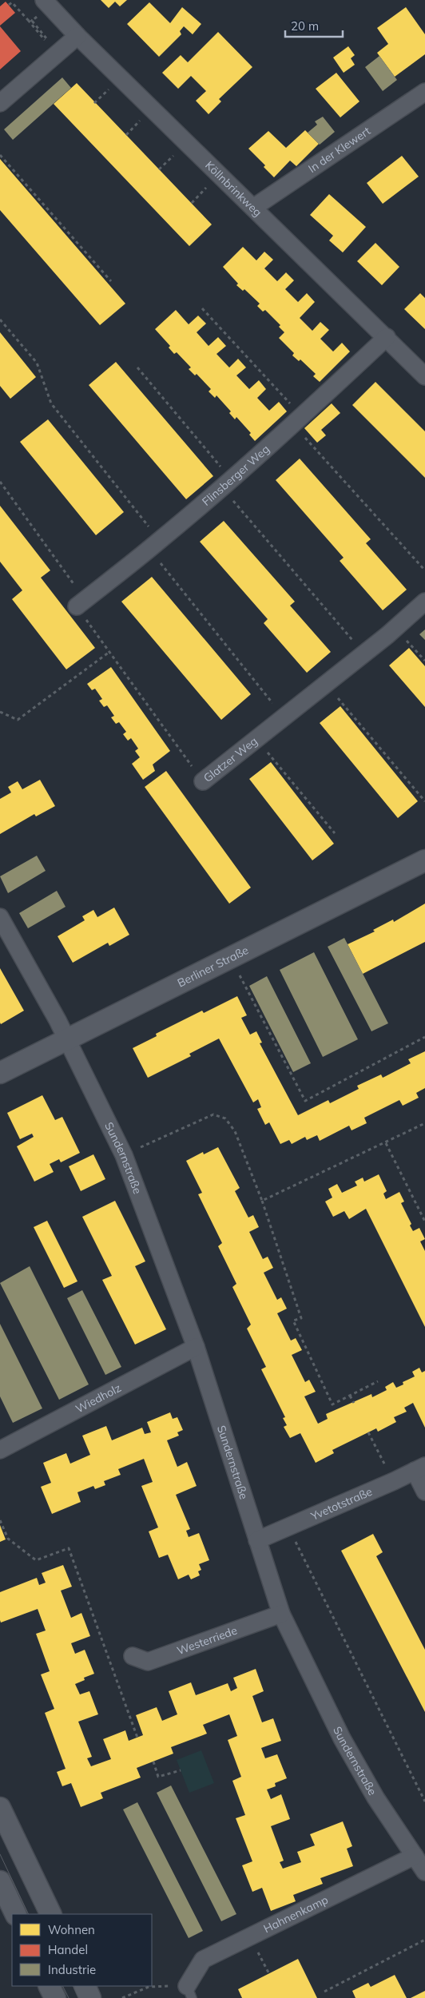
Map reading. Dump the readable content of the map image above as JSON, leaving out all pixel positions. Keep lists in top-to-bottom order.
{
  "streets": {
    "street": [
      "In der Klewert",
      "Köllnbrinkweg",
      "Flinsberger Weg",
      "Glatzer Weg",
      "Berliner Straße",
      "Sundernstraße",
      "Wiedholz",
      "Yvetotstraße",
      "Westerriede",
      "Hahnenkamp"
    ]
  },
  "crossings": [
    ["In der Klewert", "Köllnbrinkweg"],
    ["Köllnbrinkweg", "Flinsberger Weg"],
    ["Flinsberger Weg", "Glatzer Weg"],
    ["Berliner Straße", "Sundernstraße"],
    ["Sundernstraße", "Wiedholz"],
    ["Sundernstraße", "Yvetotstraße"],
    ["Sundernstraße", "Westerriede"],
    ["Sundernstraße", "Hahnenkamp"]
  ],
  "legend": ["Wohnen", "Handel", "Industrie"],
  "scale_bar": "20 m"
}
